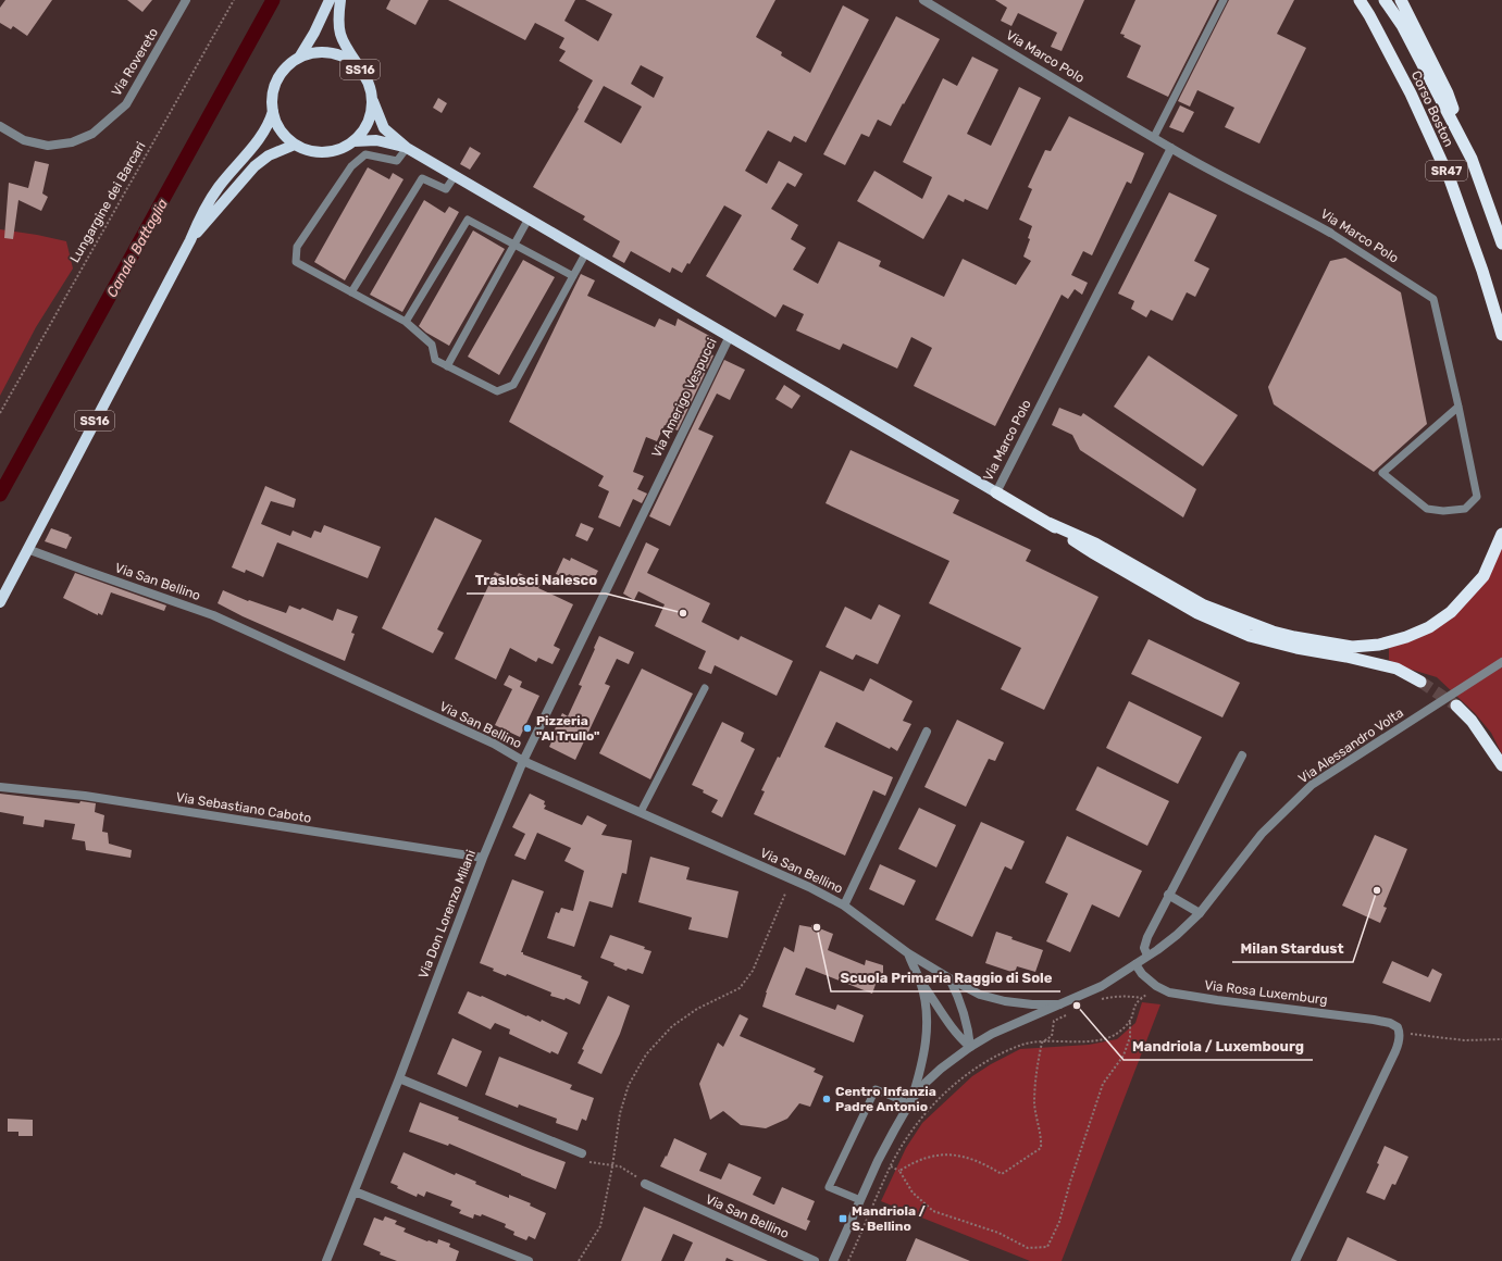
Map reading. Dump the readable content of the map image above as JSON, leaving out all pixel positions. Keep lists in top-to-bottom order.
{
  "streets": {
    "highway": ["Corso Boston", "SR47"],
    "main road": ["Via Marco Polo", "SS16", "Via Amerigo Vespucci"],
    "street": [
      "Via Rovereto",
      "Via San Bellino",
      "Via Alessandro Volta",
      "Via Sebastiano Caboto",
      "Via Don Lorenzo Milani",
      "Via Rosa Luxemburg"
    ],
    "path": ["Lungargine dei Barcari"]
  },
  "crossings": [
    ["Via Marco Polo", "Via Amerigo Vespucci"],
    ["SS16", "Via Amerigo Vespucci"],
    ["SS16", "Via San Bellino"],
    ["Corso Boston", "SR47"],
    ["Via Amerigo Vespucci", "Via San Bellino"],
    ["Via Amerigo Vespucci", "Via Don Lorenzo Milani"],
    ["Via San Bellino", "Via Alessandro Volta"],
    ["Via San Bellino", "Via Don Lorenzo Milani"],
    ["Via Alessandro Volta", "Via Rosa Luxemburg"],
    ["Via Sebastiano Caboto", "Via Don Lorenzo Milani"]
  ],
  "water": ["Canale Battaglia"],
  "places": {
    "other": [
      "Traslosci Nalesco",
      "Pizzeria \"Al Trullo\"",
      "Milan Stardust",
      "Scuola Primaria Raggio di Sole",
      "Mandriola / Luxembourg",
      "Centro Infanzia Padre Antonio"
    ],
    "transit": ["Mandriola / S. Bellino"]
  }
}
